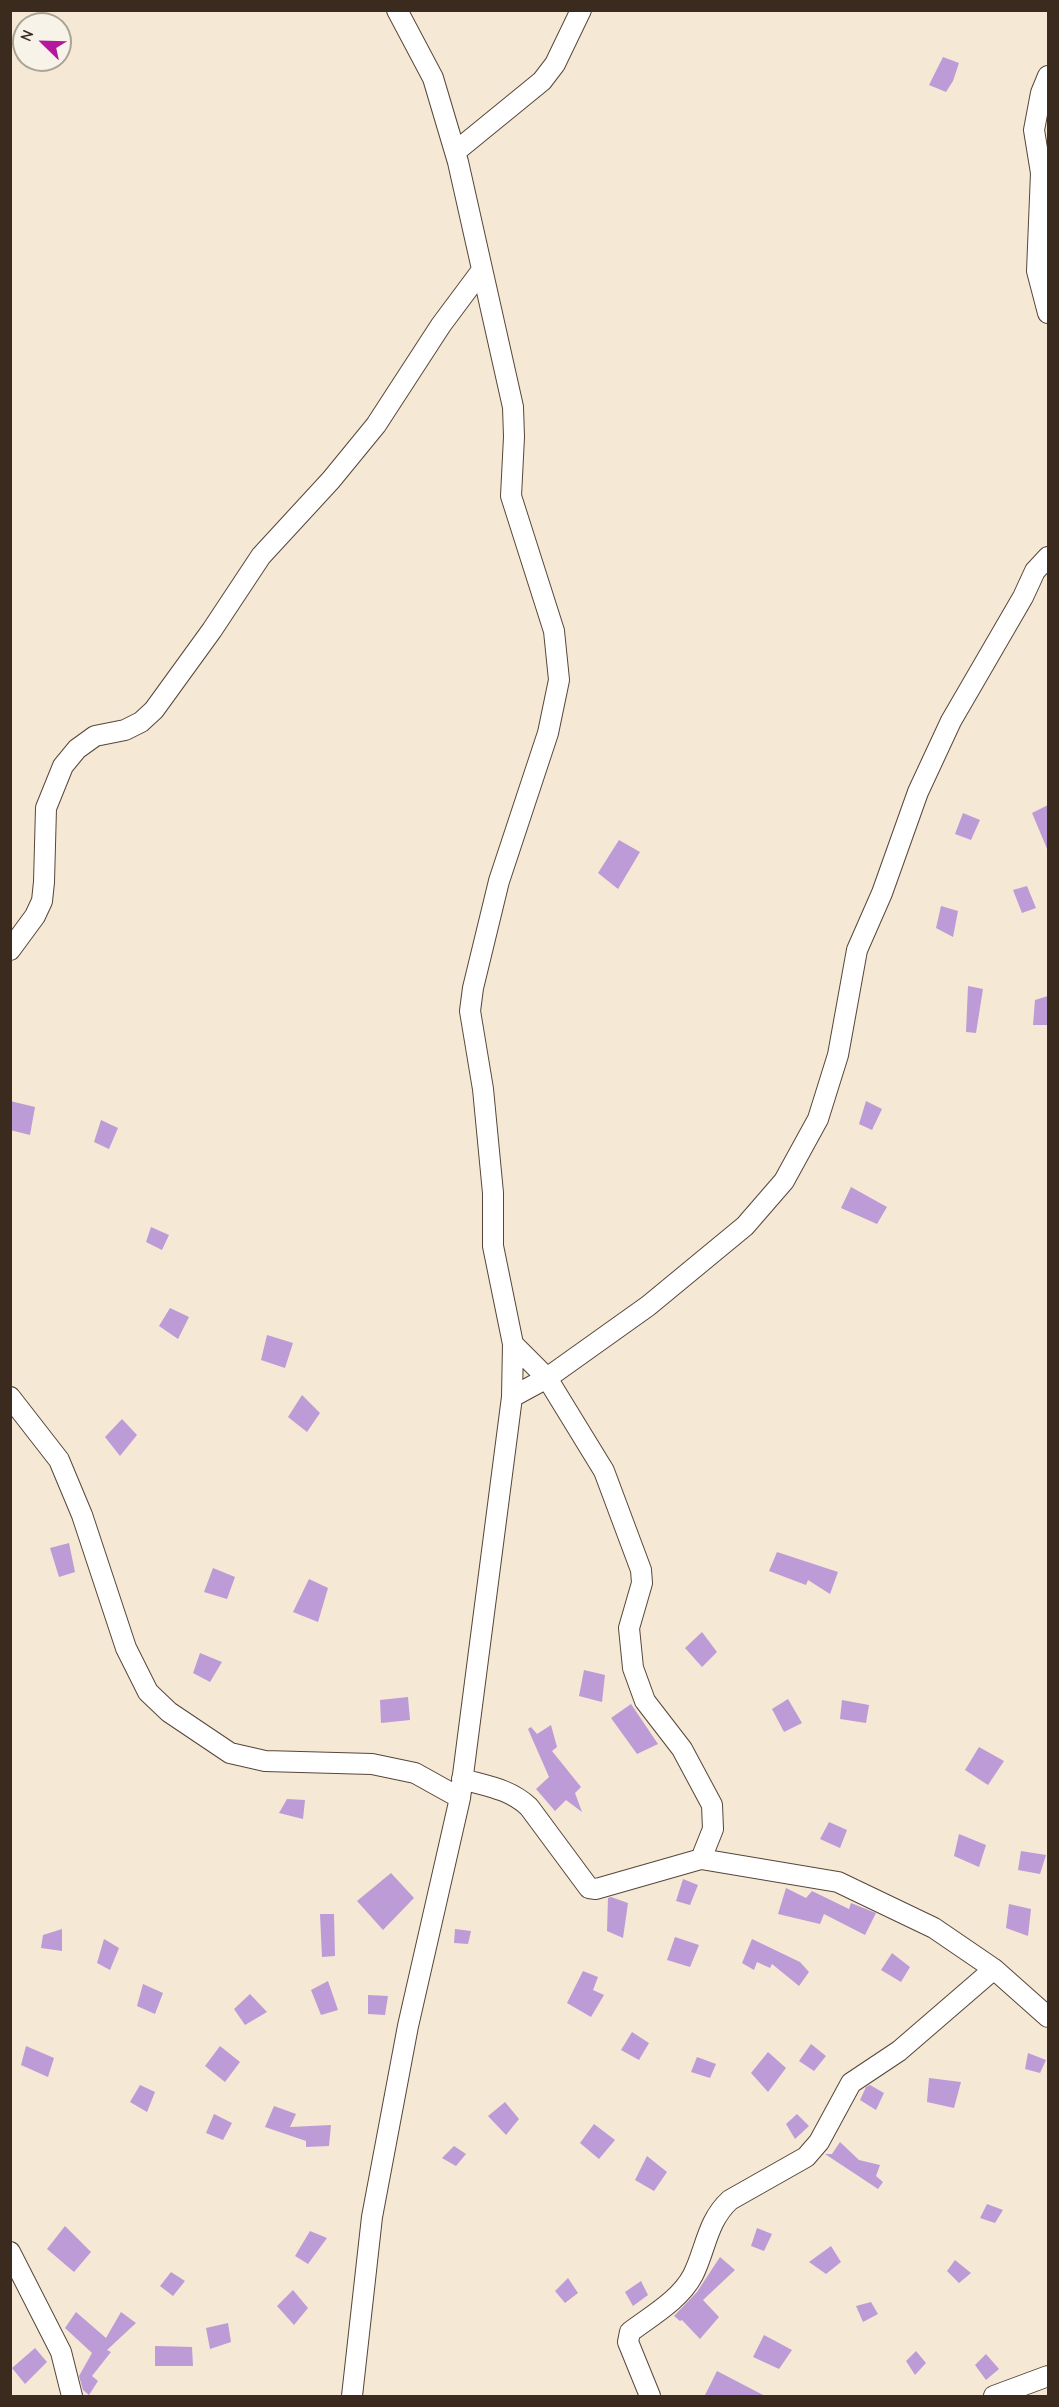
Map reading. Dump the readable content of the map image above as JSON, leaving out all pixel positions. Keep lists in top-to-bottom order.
{
  "north": "top left"
}
